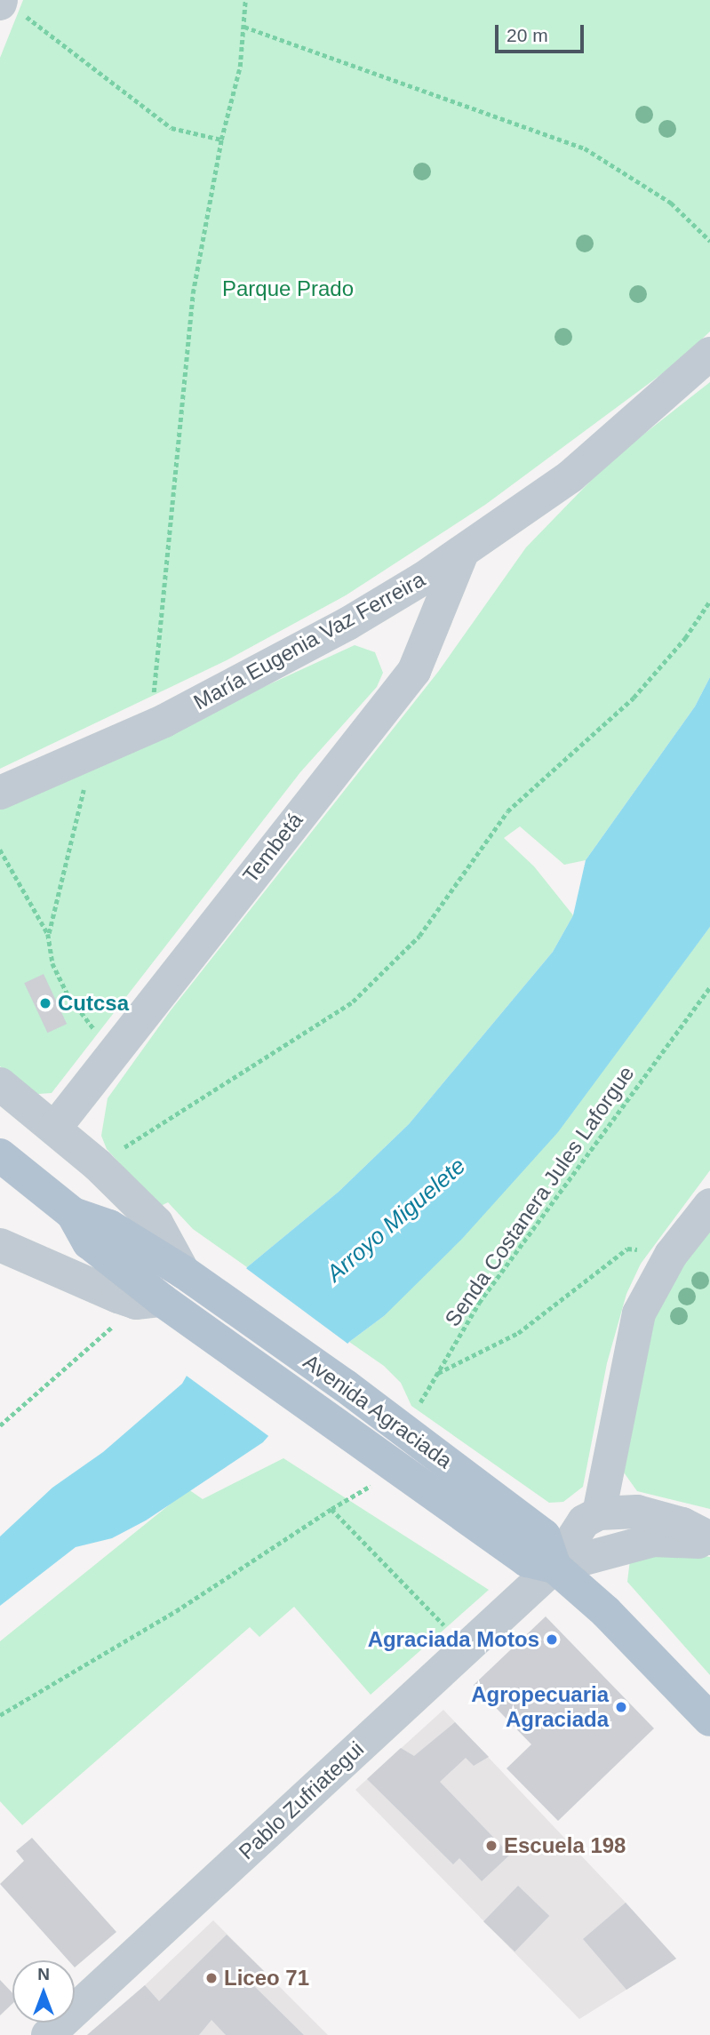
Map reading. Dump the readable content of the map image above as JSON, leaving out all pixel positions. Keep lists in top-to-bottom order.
{
  "streets": {
    "main road": ["Avenida Agraciada"],
    "street": ["María Eugenia Vaz Ferreira", "Tembetá", "Pablo Zufriategui"],
    "path": ["Senda Costanera Jules Laforgue"]
  },
  "crossings": [
    ["María Eugenia Vaz Ferreira", "Tembetá"],
    ["Tembetá", "Avenida Agraciada"],
    ["Senda Costanera Jules Laforgue", "Avenida Agraciada"],
    ["Avenida Agraciada", "Pablo Zufriategui"]
  ],
  "water": ["Arroyo Miguelete"],
  "parks": ["Parque Prado"],
  "places": [
    "Cutcsa",
    "Agraciada Motos",
    "Agropecuaria Agraciada",
    "Escuela 198",
    "Liceo 71"
  ],
  "scale_bar": "20 m",
  "north": "top"
}
